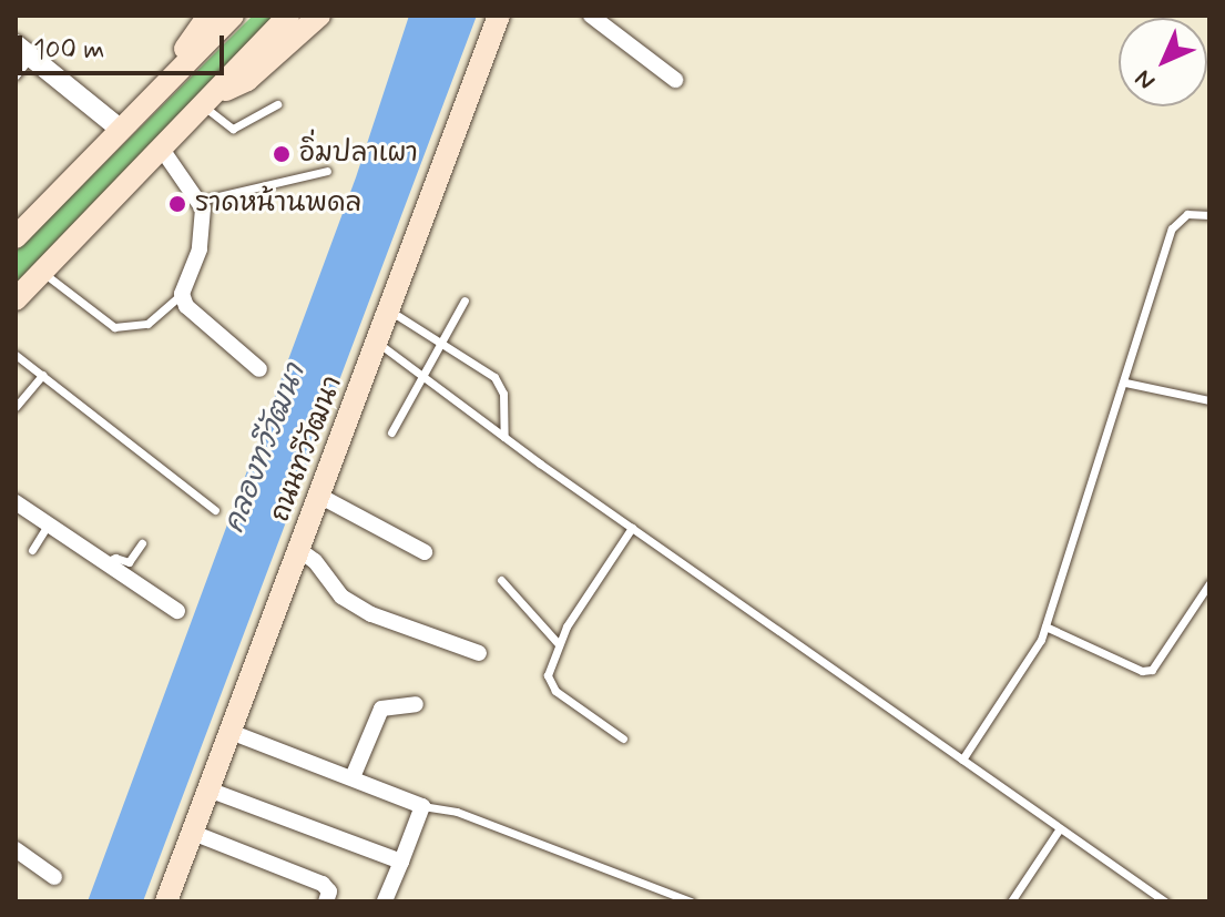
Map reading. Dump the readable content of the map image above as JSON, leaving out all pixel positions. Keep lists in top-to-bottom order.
{
  "streets": {
    "main road": ["ถนนทวีวัฒนา"]
  },
  "water": ["คลองทวีวัฒนา"],
  "places": ["อิ่มปลาเผา", "ราดหน้านพดล"],
  "scale_bar": "100 m",
  "north": "bottom left"
}
